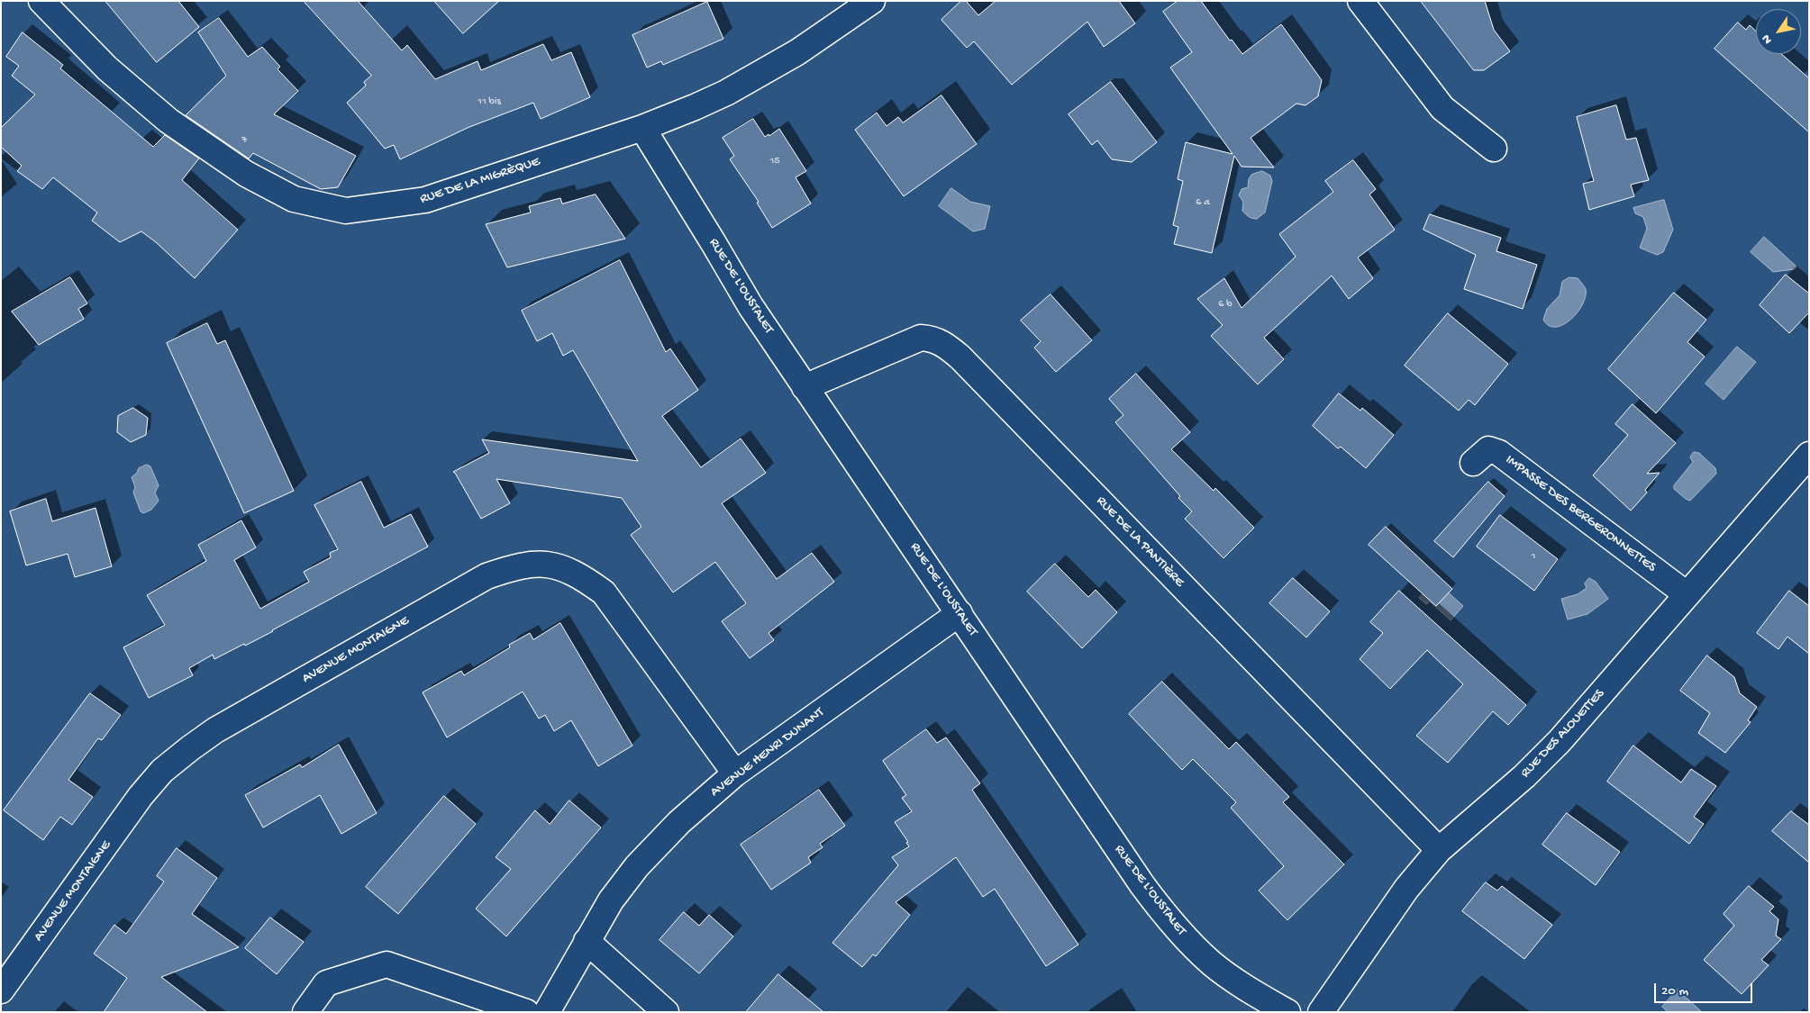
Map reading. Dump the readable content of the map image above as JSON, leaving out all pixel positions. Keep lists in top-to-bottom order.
{
  "streets": {
    "street": [
      "RUE DE LA MIGRÈQUE",
      "RUE DE L'OUSTALET",
      "IMPASSE DES BERGERONNETTES",
      "RUE DE LA PANTIÈRE",
      "AVENUE MONTAIGNE",
      "RUE DES ALOUETTES",
      "AVENUE HENRI DUNANT"
    ]
  },
  "crossings": [
    ["RUE DE LA MIGRÈQUE", "RUE DE L'OUSTALET"],
    ["RUE DE L'OUSTALET", "RUE DE LA PANTIÈRE"],
    ["RUE DE L'OUSTALET", "AVENUE HENRI DUNANT"],
    ["IMPASSE DES BERGERONNETTES", "RUE DES ALOUETTES"],
    ["RUE DE LA PANTIÈRE", "RUE DES ALOUETTES"],
    ["AVENUE MONTAIGNE", "AVENUE HENRI DUNANT"]
  ],
  "house_numbers": [
    "11 bis",
    "7",
    "15",
    "6 a",
    "6 b",
    "1"
  ],
  "scale_bar": "20 m",
  "north": "bottom left"
}
